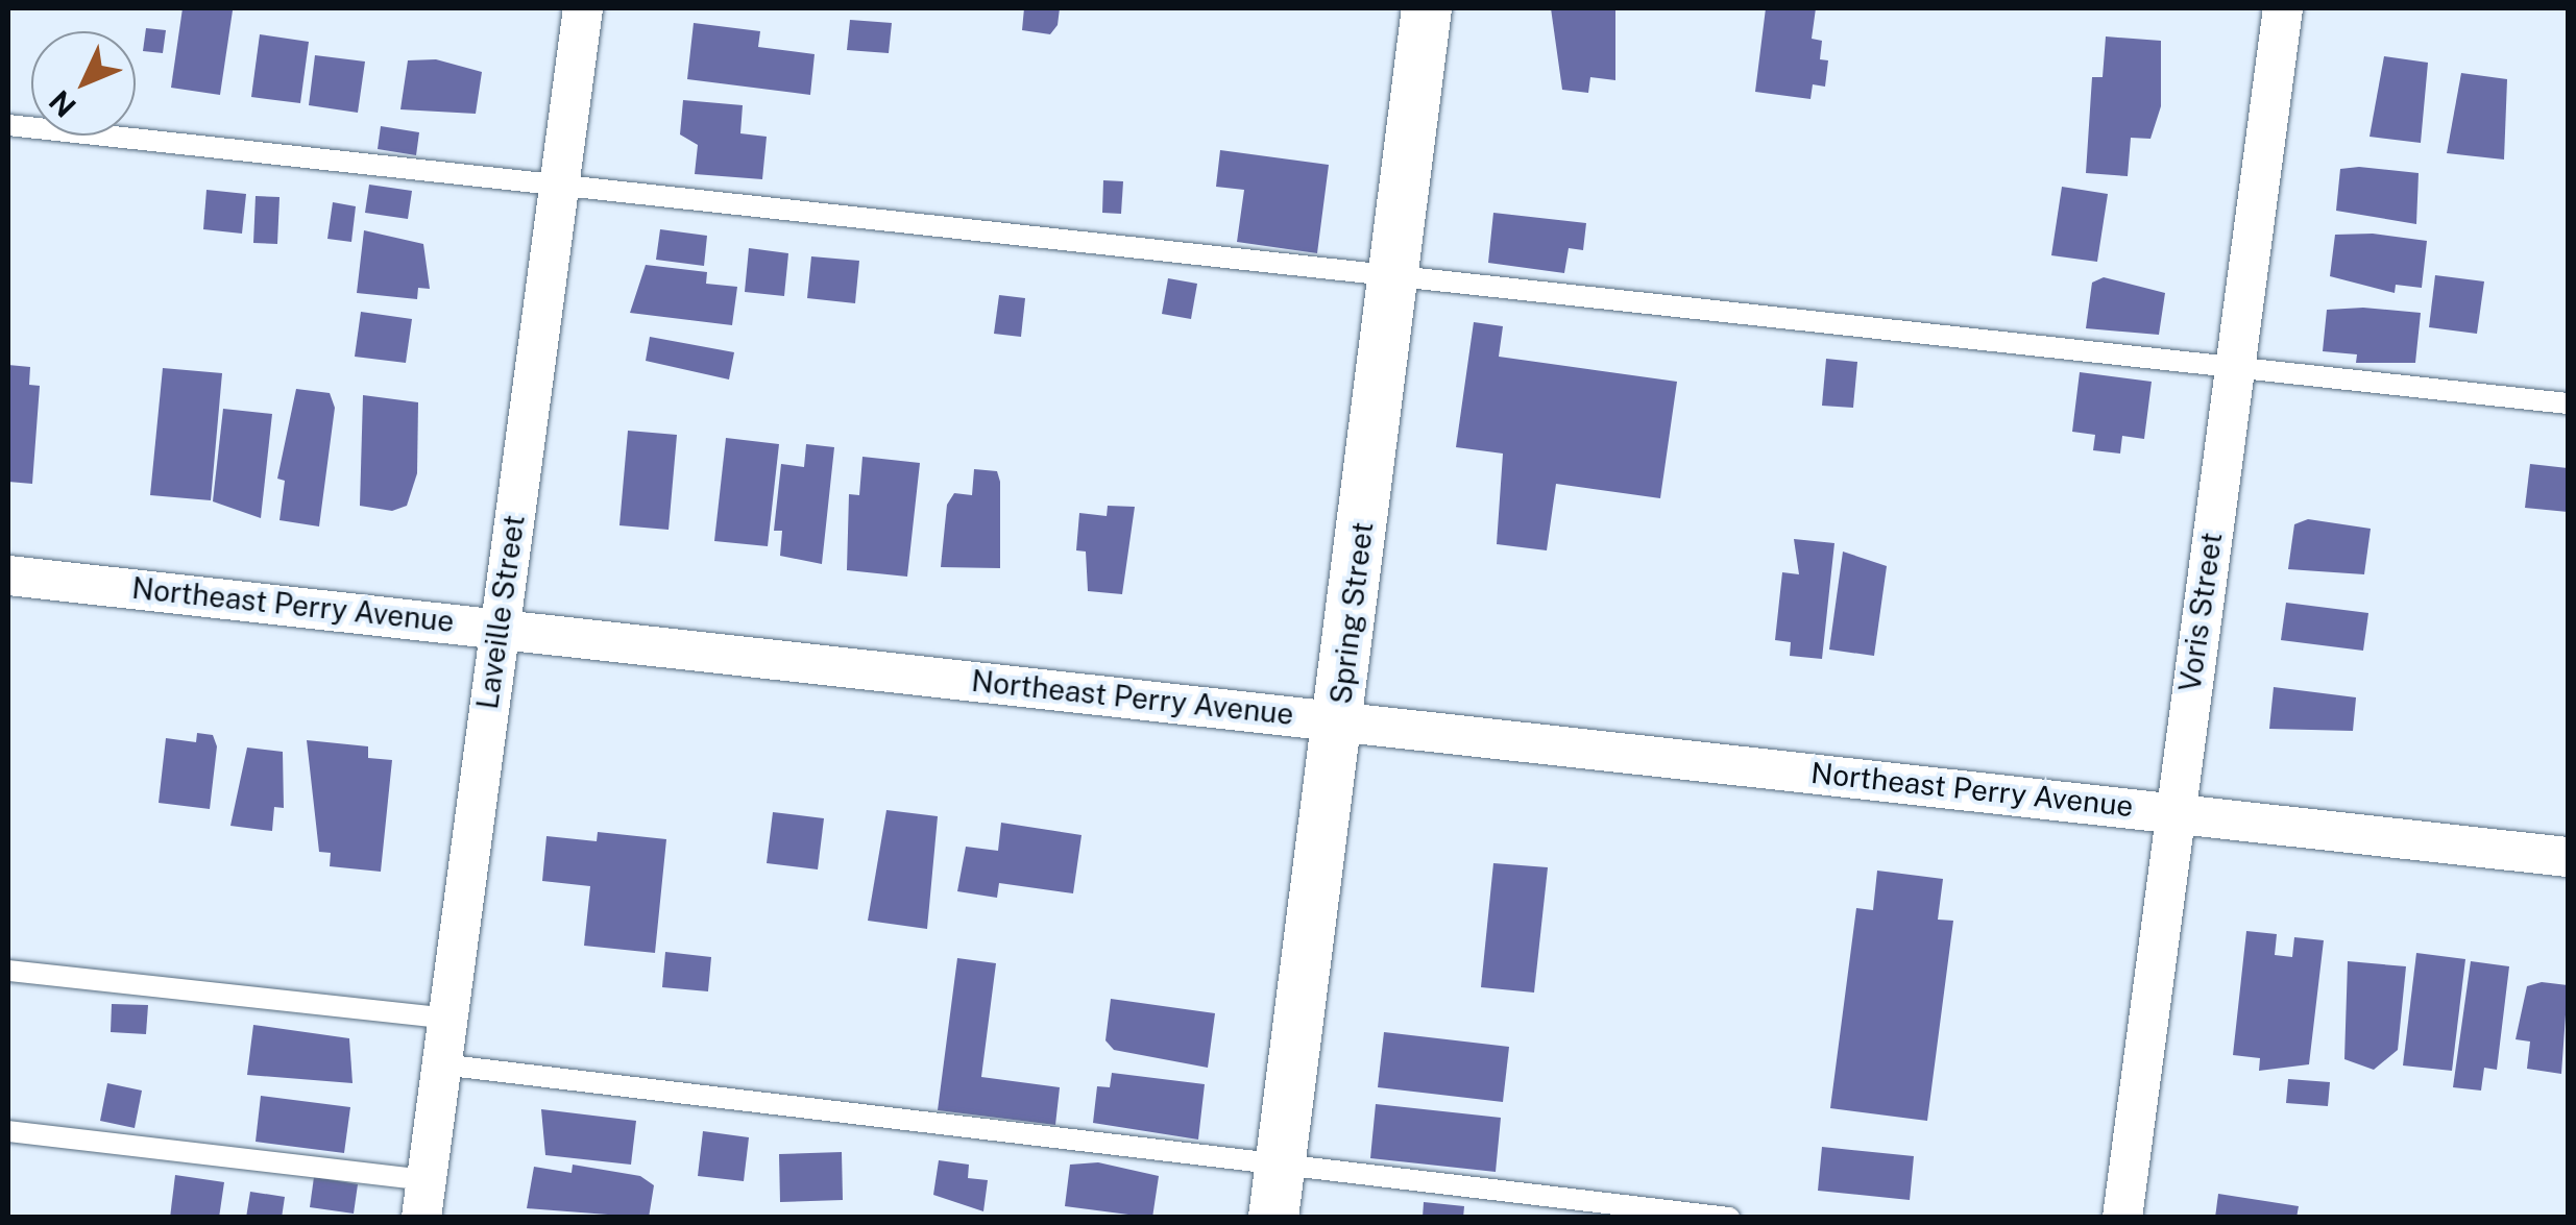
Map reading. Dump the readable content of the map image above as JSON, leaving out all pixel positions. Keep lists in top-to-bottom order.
{
  "streets": {
    "street": [
      "Northeast Perry Avenue",
      "Laveille Street",
      "Voris Street",
      "Spring Street"
    ]
  },
  "crossings": [
    ["Northeast Perry Avenue", "Laveille Street"],
    ["Northeast Perry Avenue", "Voris Street"],
    ["Northeast Perry Avenue", "Spring Street"]
  ],
  "north": "bottom left"
}
